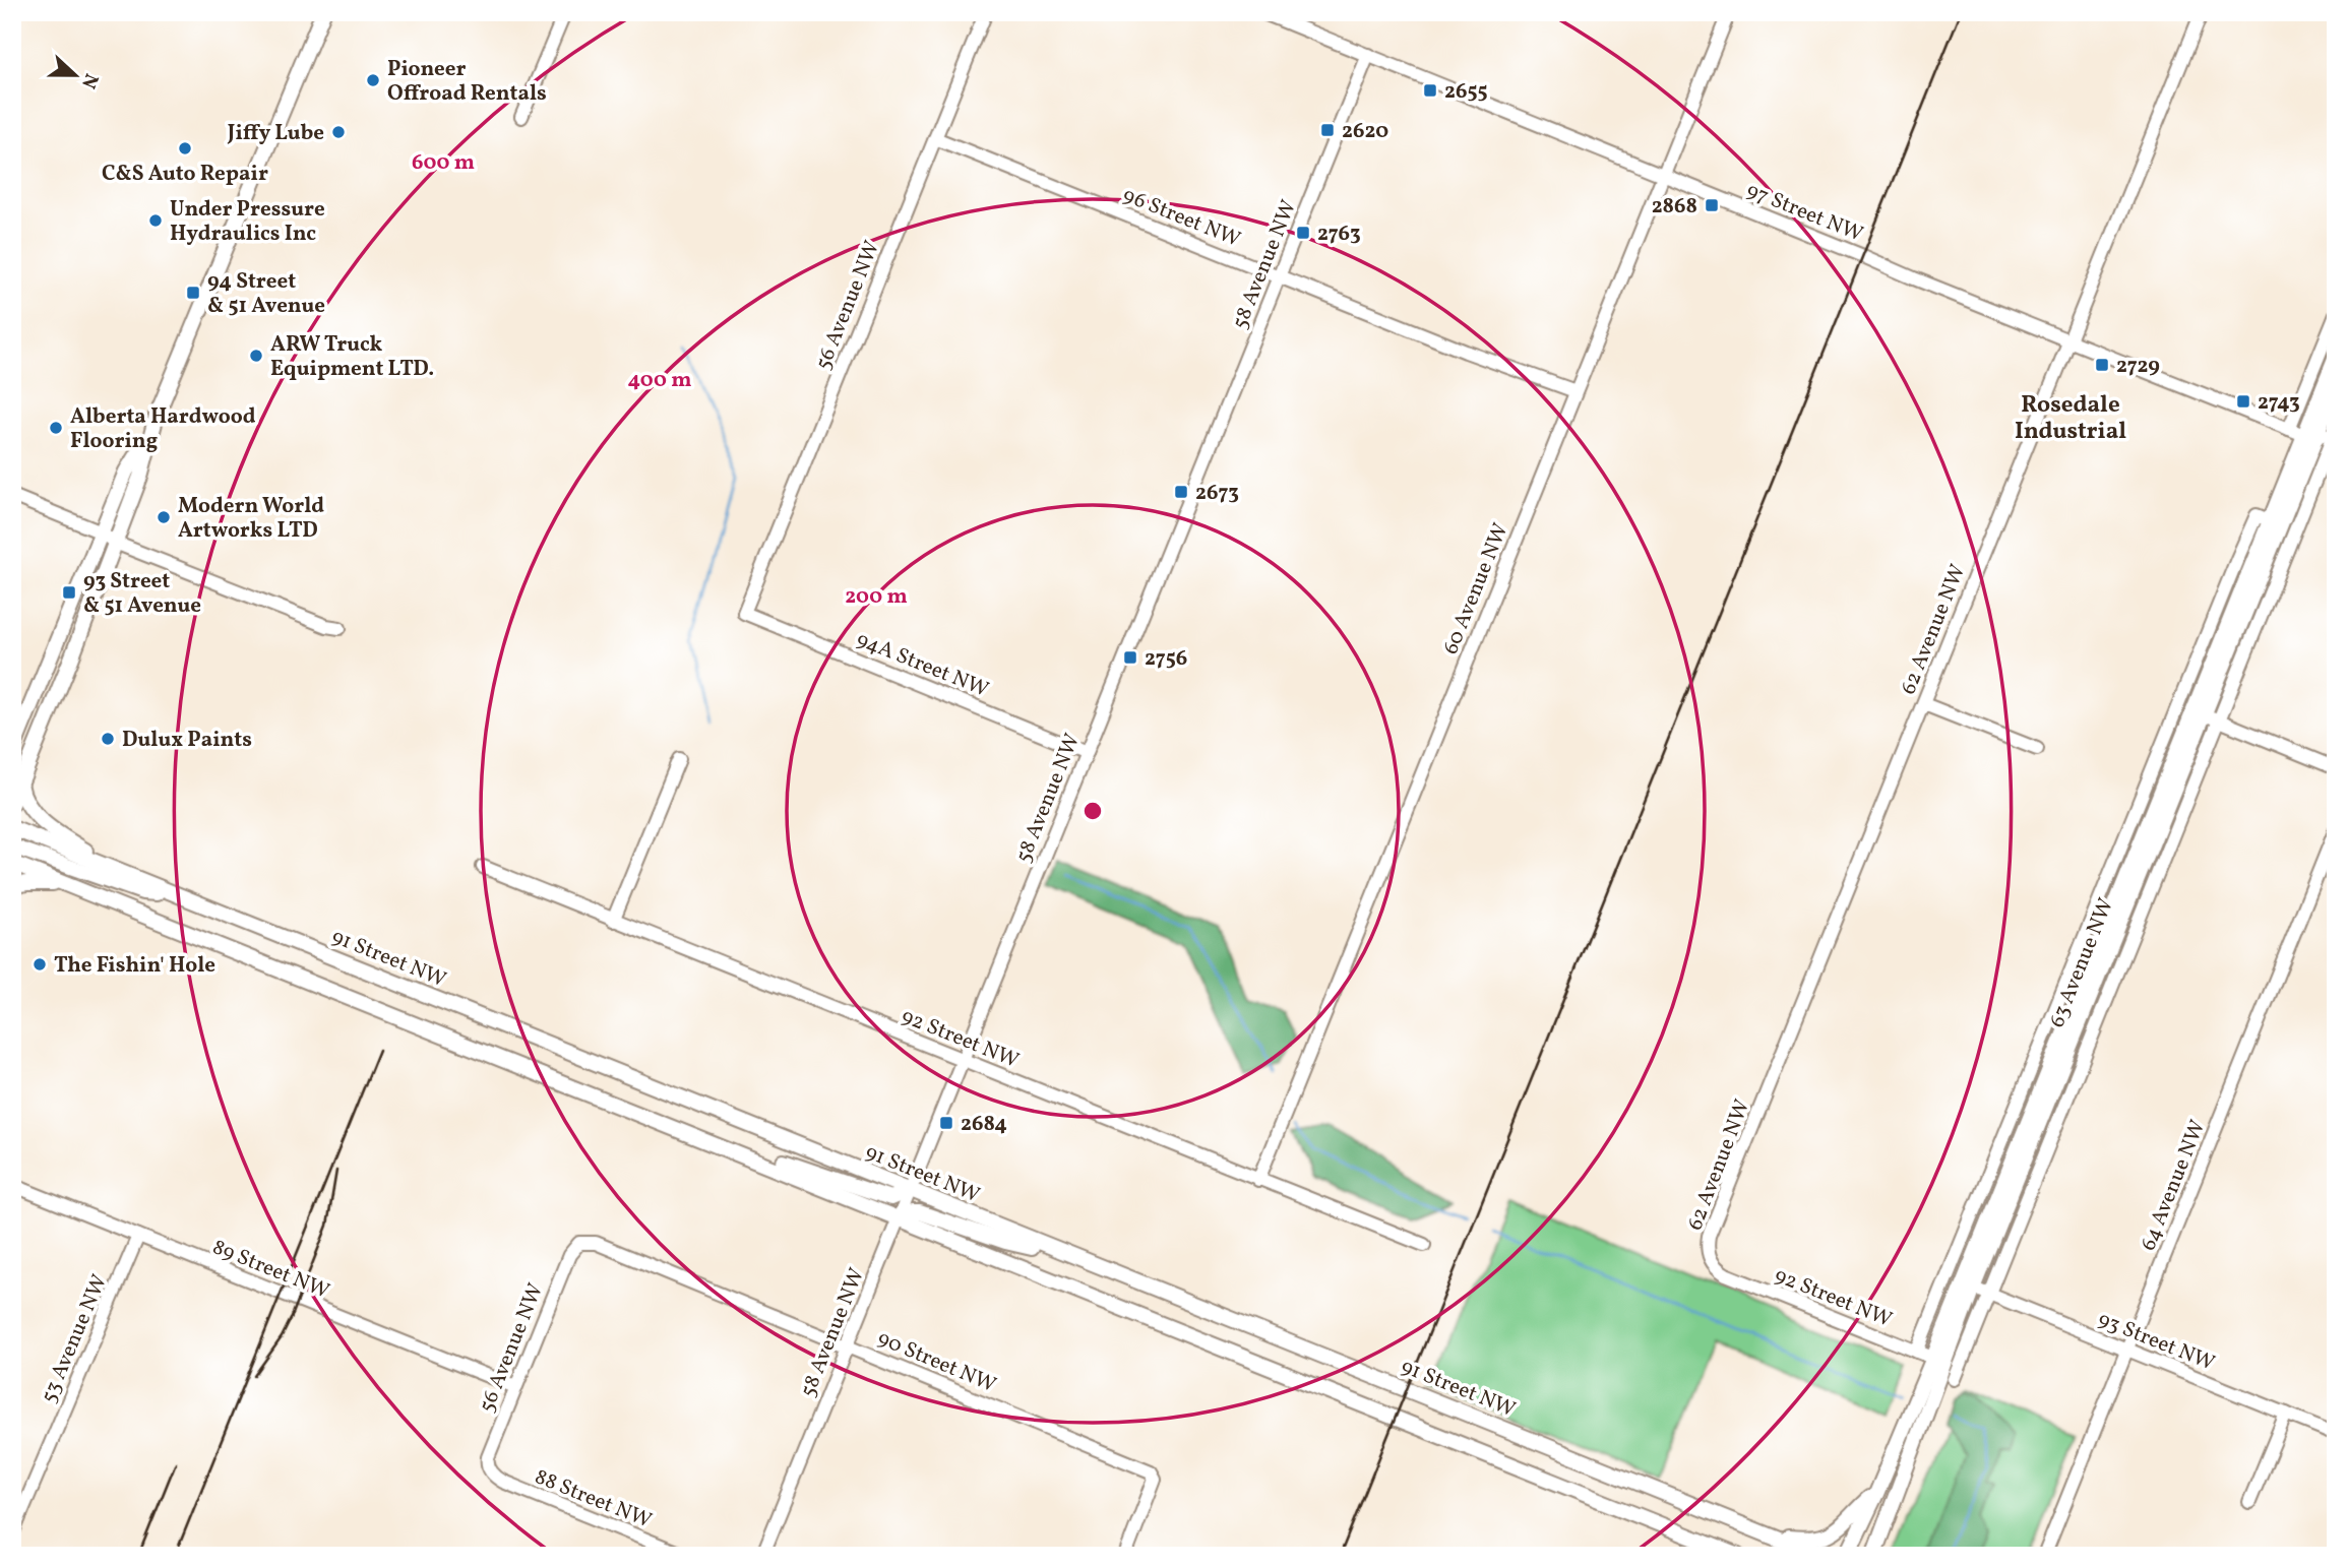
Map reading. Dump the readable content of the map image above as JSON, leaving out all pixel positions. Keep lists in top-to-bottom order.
{
  "streets": {
    "main road": ["91 Street NW", "63 Avenue NW"],
    "street": [
      "97 Street NW",
      "96 Street NW",
      "58 Avenue NW",
      "56 Avenue NW",
      "60 Avenue NW",
      "62 Avenue NW",
      "94A Street NW",
      "92 Street NW",
      "64 Avenue NW",
      "89 Street NW",
      "53 Avenue NW",
      "93 Street NW",
      "90 Street NW",
      "88 Street NW"
    ]
  },
  "crossings": [
    ["97 Street NW", "58 Avenue NW"],
    ["97 Street NW", "60 Avenue NW"],
    ["97 Street NW", "62 Avenue NW"],
    ["97 Street NW", "63 Avenue NW"],
    ["96 Street NW", "58 Avenue NW"],
    ["96 Street NW", "56 Avenue NW"],
    ["96 Street NW", "60 Avenue NW"],
    ["58 Avenue NW", "94A Street NW"],
    ["58 Avenue NW", "91 Street NW"],
    ["58 Avenue NW", "92 Street NW"],
    ["58 Avenue NW", "90 Street NW"],
    ["56 Avenue NW", "94A Street NW"],
    ["56 Avenue NW", "89 Street NW"],
    ["56 Avenue NW", "90 Street NW"],
    ["56 Avenue NW", "88 Street NW"],
    ["60 Avenue NW", "92 Street NW"],
    ["62 Avenue NW", "92 Street NW"],
    ["63 Avenue NW", "92 Street NW"],
    ["63 Avenue NW", "93 Street NW"],
    ["64 Avenue NW", "93 Street NW"],
    ["89 Street NW", "53 Avenue NW"]
  ],
  "districts": ["Rosedale Industrial"],
  "places": {
    "other": [
      "Pioneer Offroad Rentals",
      "Jiffy Lube",
      "C&S Auto Repair",
      "Under Pressure Hydraulics Inc",
      "ARW Truck Equipment LTD.",
      "Alberta Hardwood Flooring",
      "Modern World Artworks LTD",
      "Dulux Paints",
      "The Fishin' Hole"
    ],
    "transit": [
      "2655",
      "2620",
      "2868",
      "2763",
      "94 Street & 51 Avenue",
      "2729",
      "2743",
      "2673",
      "93 Street & 51 Avenue",
      "2756",
      "2684"
    ]
  },
  "north": "right",
  "rings": ["600 m", "400 m", "200 m"]
}
